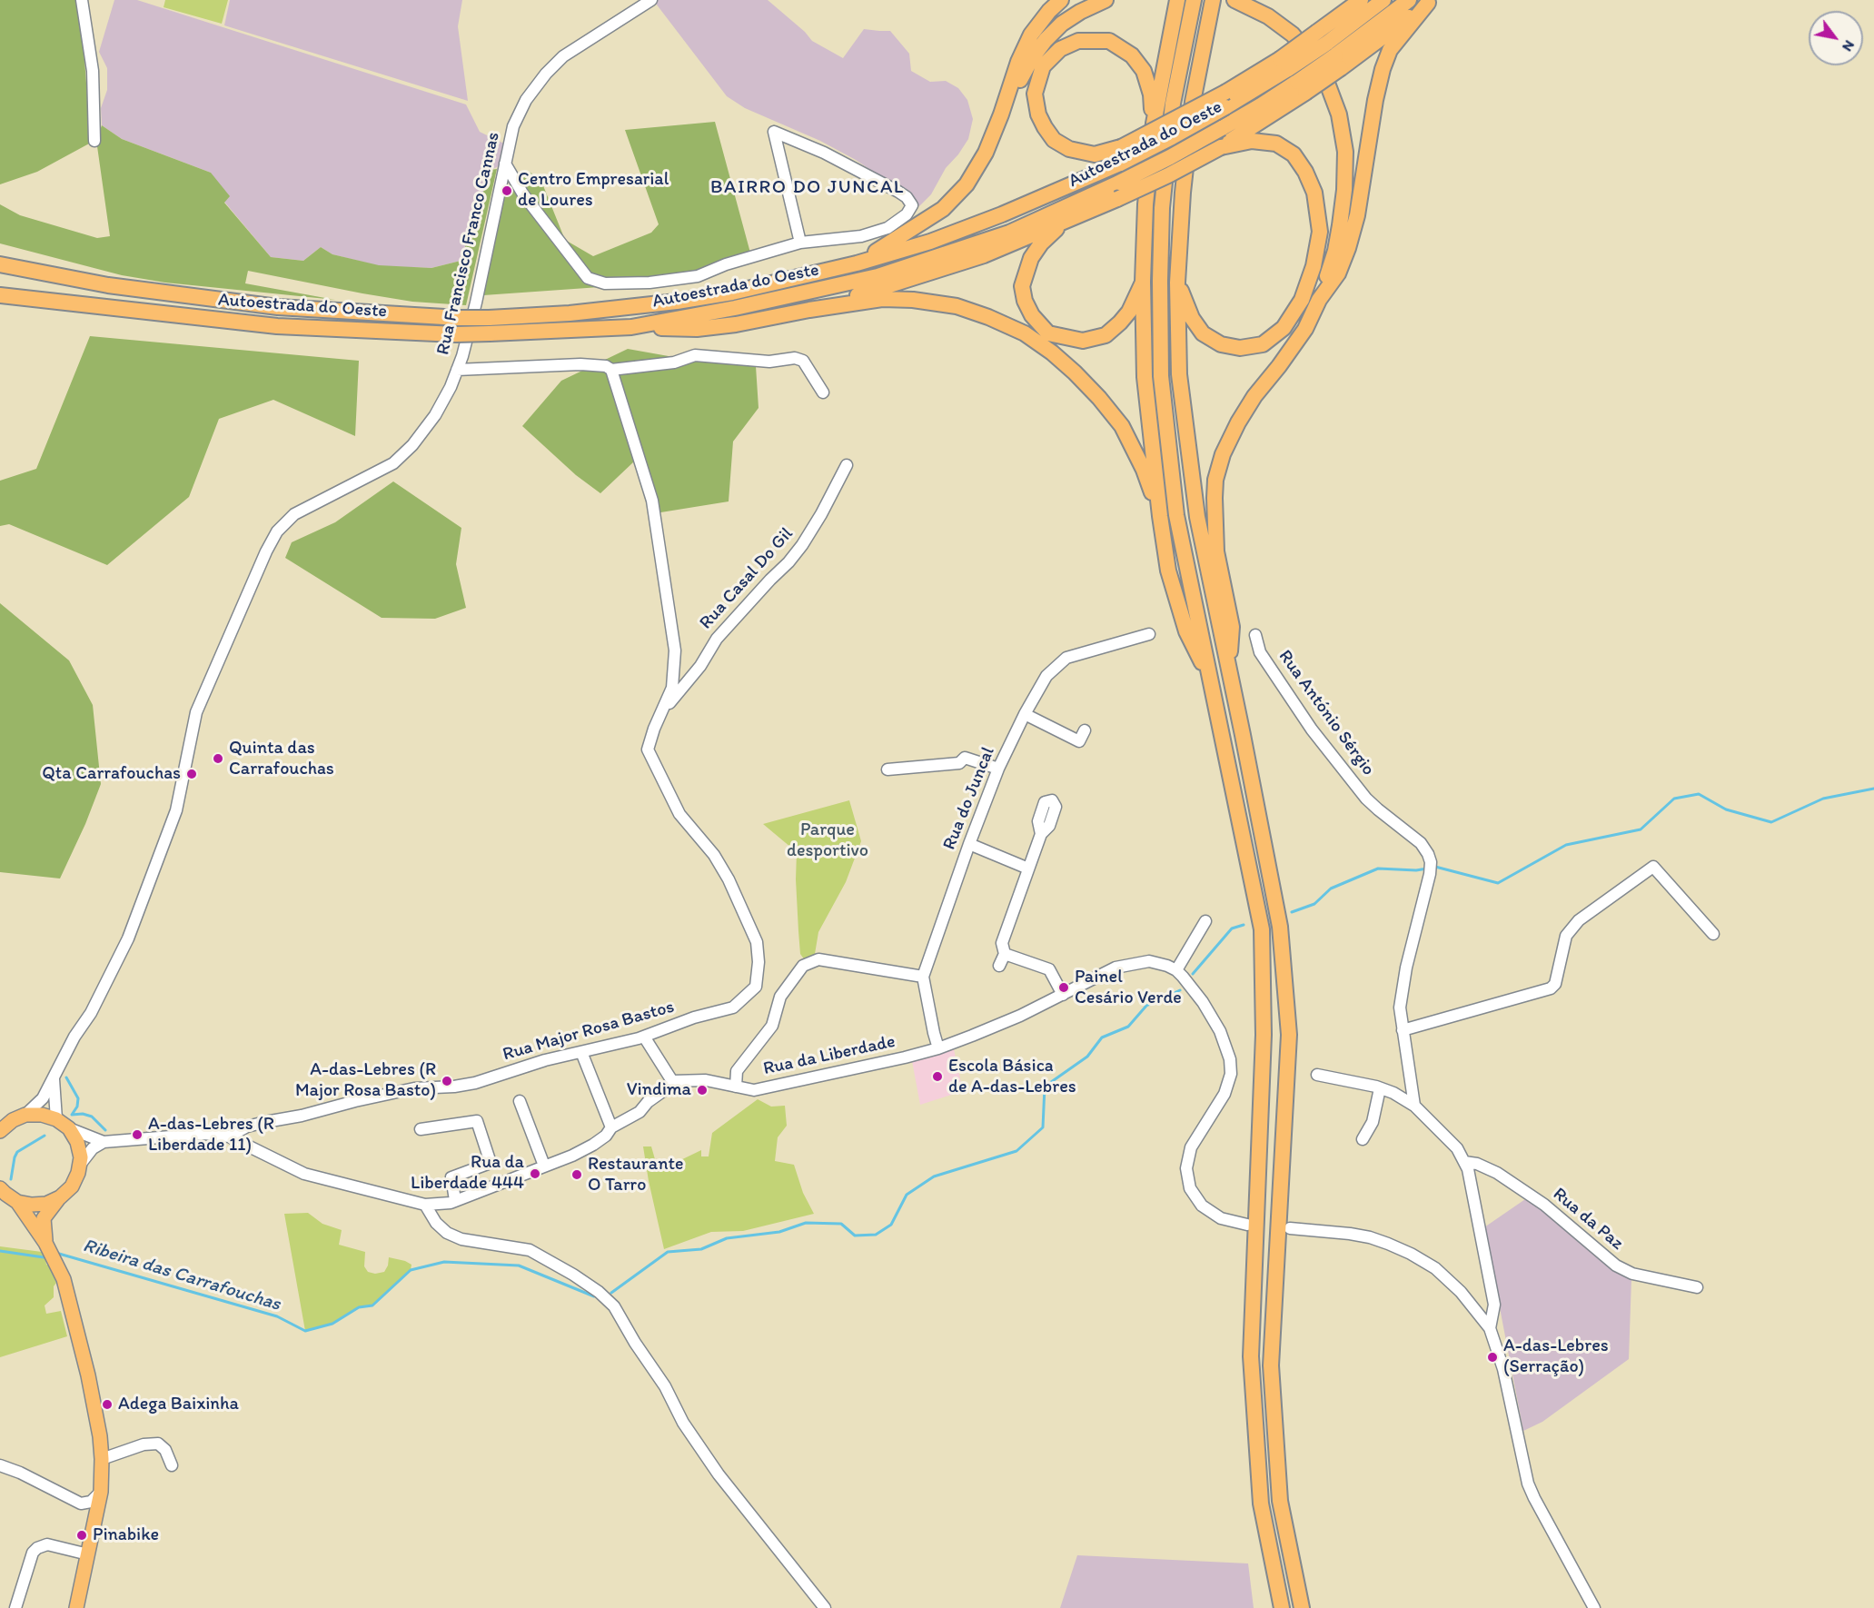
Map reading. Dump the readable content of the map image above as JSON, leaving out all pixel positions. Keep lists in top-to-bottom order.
{
  "streets": {
    "highway": ["Autoestrada do Oeste"],
    "street": [
      "Rua Francisco Franco Cannas",
      "Rua Casal Do Gil",
      "Rua António Sérgio",
      "Rua do Juncal",
      "Rua Major Rosa Bastos",
      "Rua da Liberdade",
      "Rua da Paz"
    ]
  },
  "crossings": [
    ["Rua Casal Do Gil", "Rua Major Rosa Bastos"]
  ],
  "districts": ["BAIRRO DO JUNCAL"],
  "water": ["Ribeira das Carrafouchas"],
  "parks": ["Parque desportivo"],
  "places": [
    "Centro Empresarial de Loures",
    "Quinta das Carrafouchas",
    "Qta Carrafouchas",
    "Painel Cesário Verde",
    "Escola Básica de A-das-Lebres",
    "A-das-Lebres (R Major Rosa Basto)",
    "Vindima",
    "A-das-Lebres (R Liberdade 11)",
    "Rua da Liberdade 444",
    "Restaurante O Tarro",
    "A-das-Lebres (Serração)",
    "Adega Baixinha",
    "Pinabike"
  ],
  "north": "bottom right"
}
